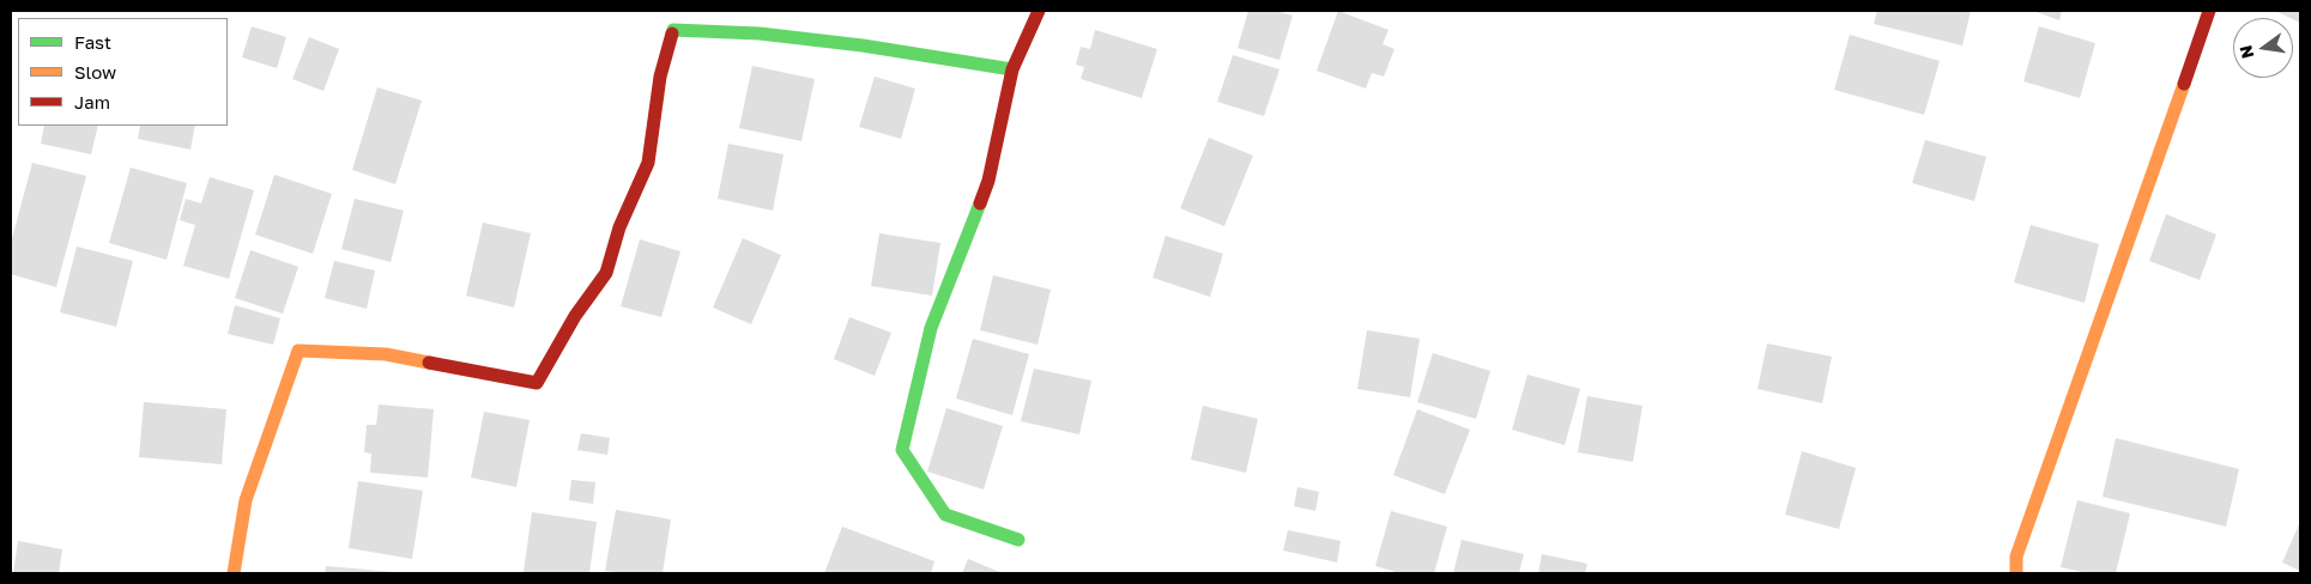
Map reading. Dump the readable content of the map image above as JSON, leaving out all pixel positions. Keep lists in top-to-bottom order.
{
  "legend": ["Fast", "Slow", "Jam"],
  "north": "left"
}
